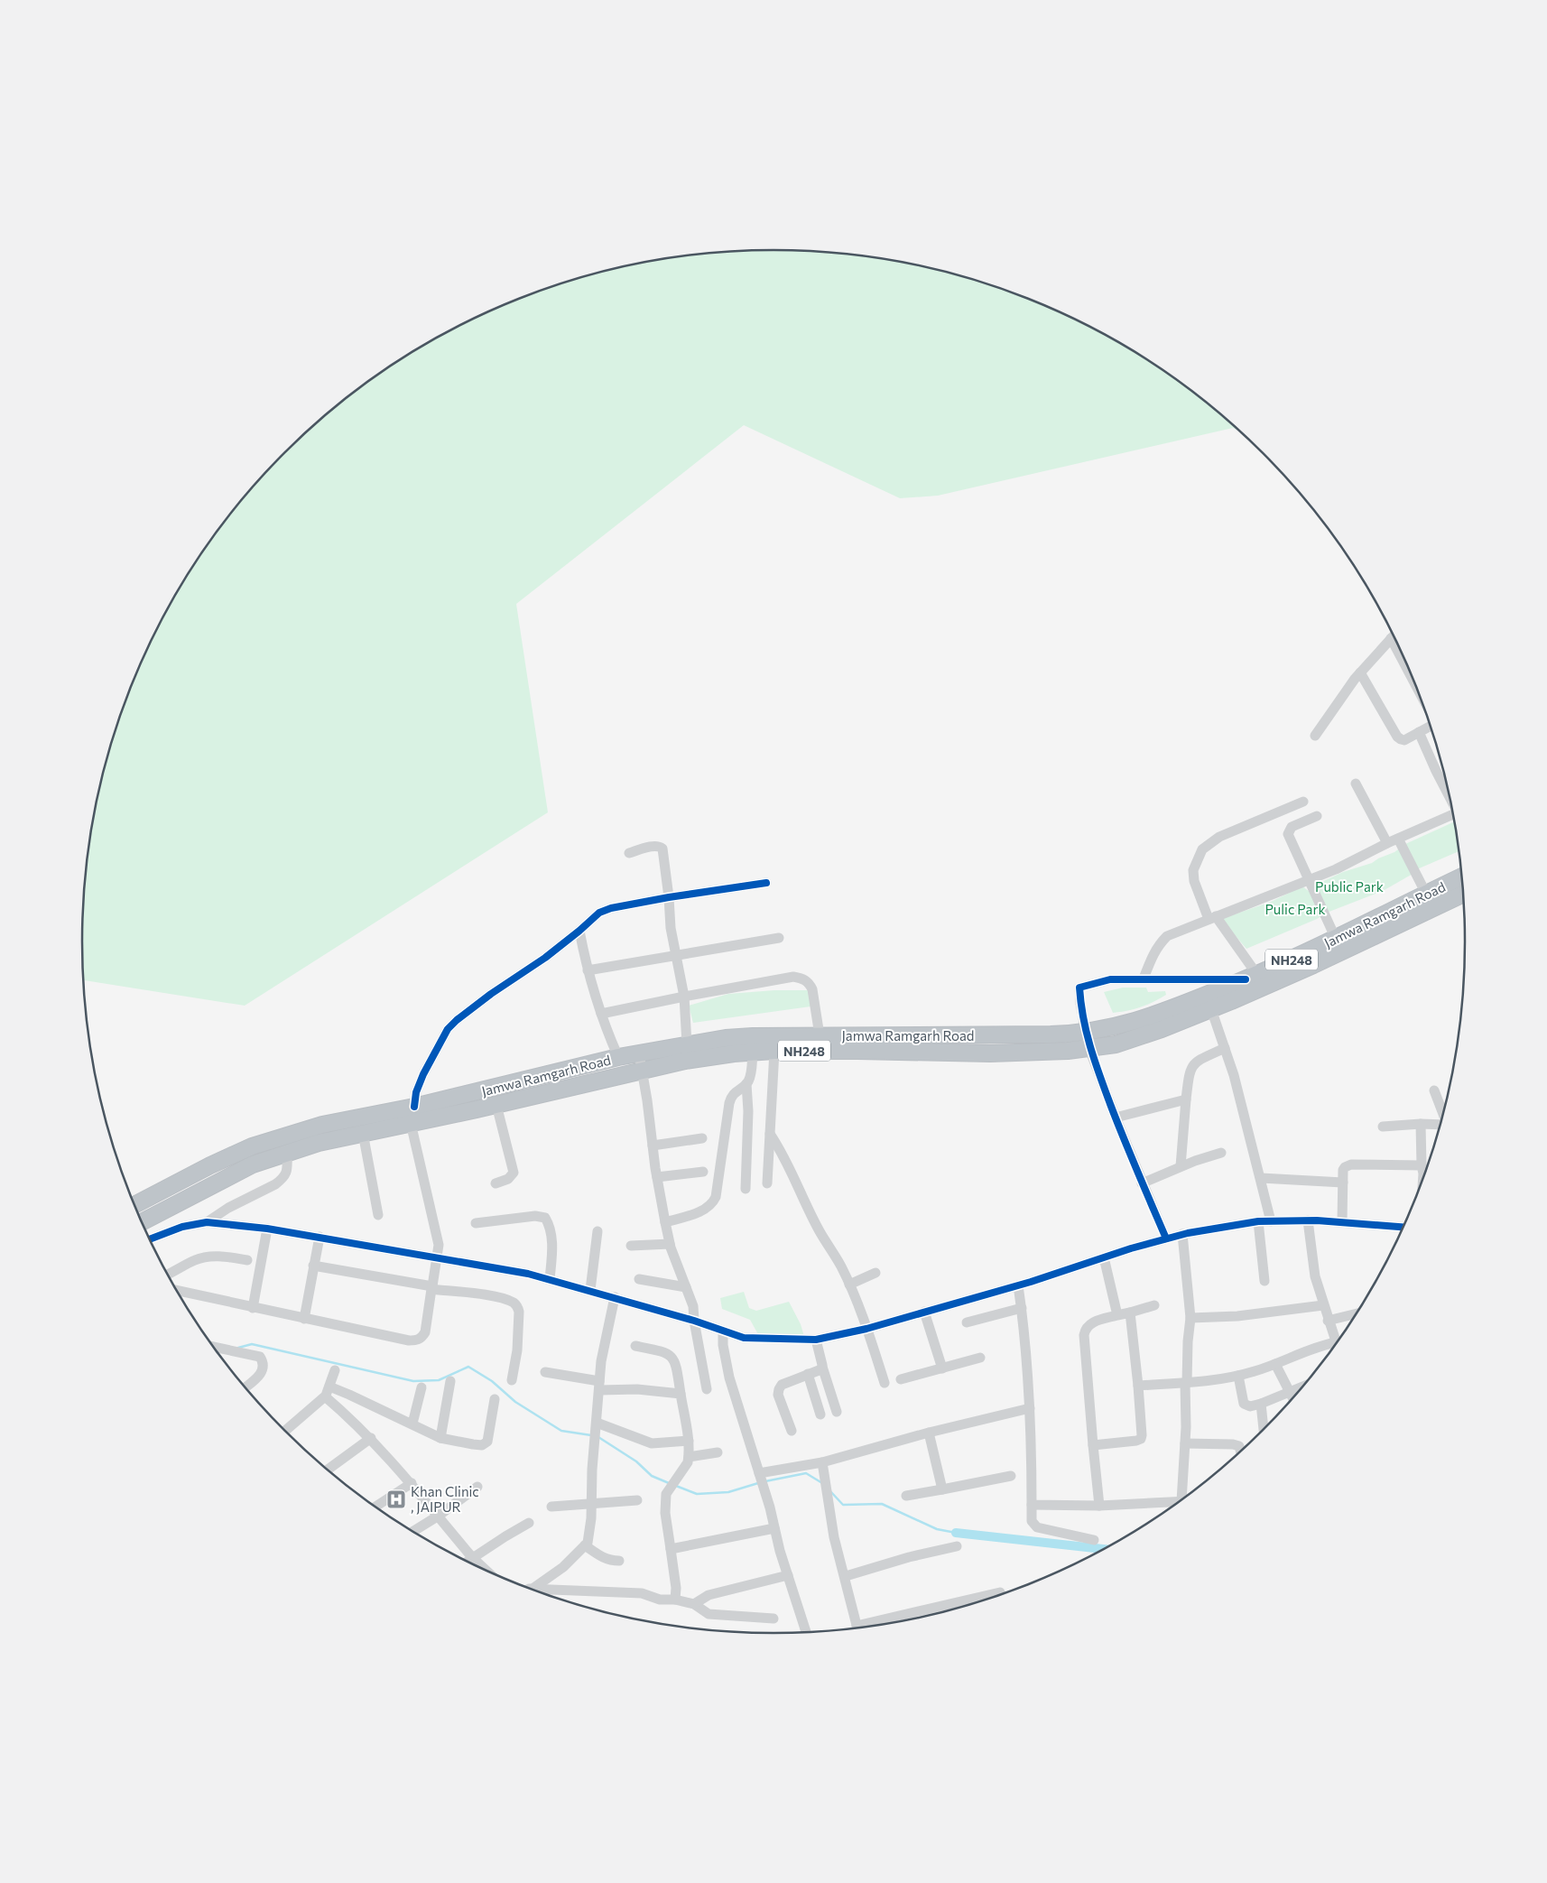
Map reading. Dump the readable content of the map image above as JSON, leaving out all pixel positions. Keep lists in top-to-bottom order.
{
  "streets": {
    "highway": ["Jamwa Ramgarh Road", "NH248"]
  },
  "parks": ["Public Park", "Pulic Park"],
  "places": {
    "hospital": ["Khan Clinic , JAIPUR"]
  }
}
